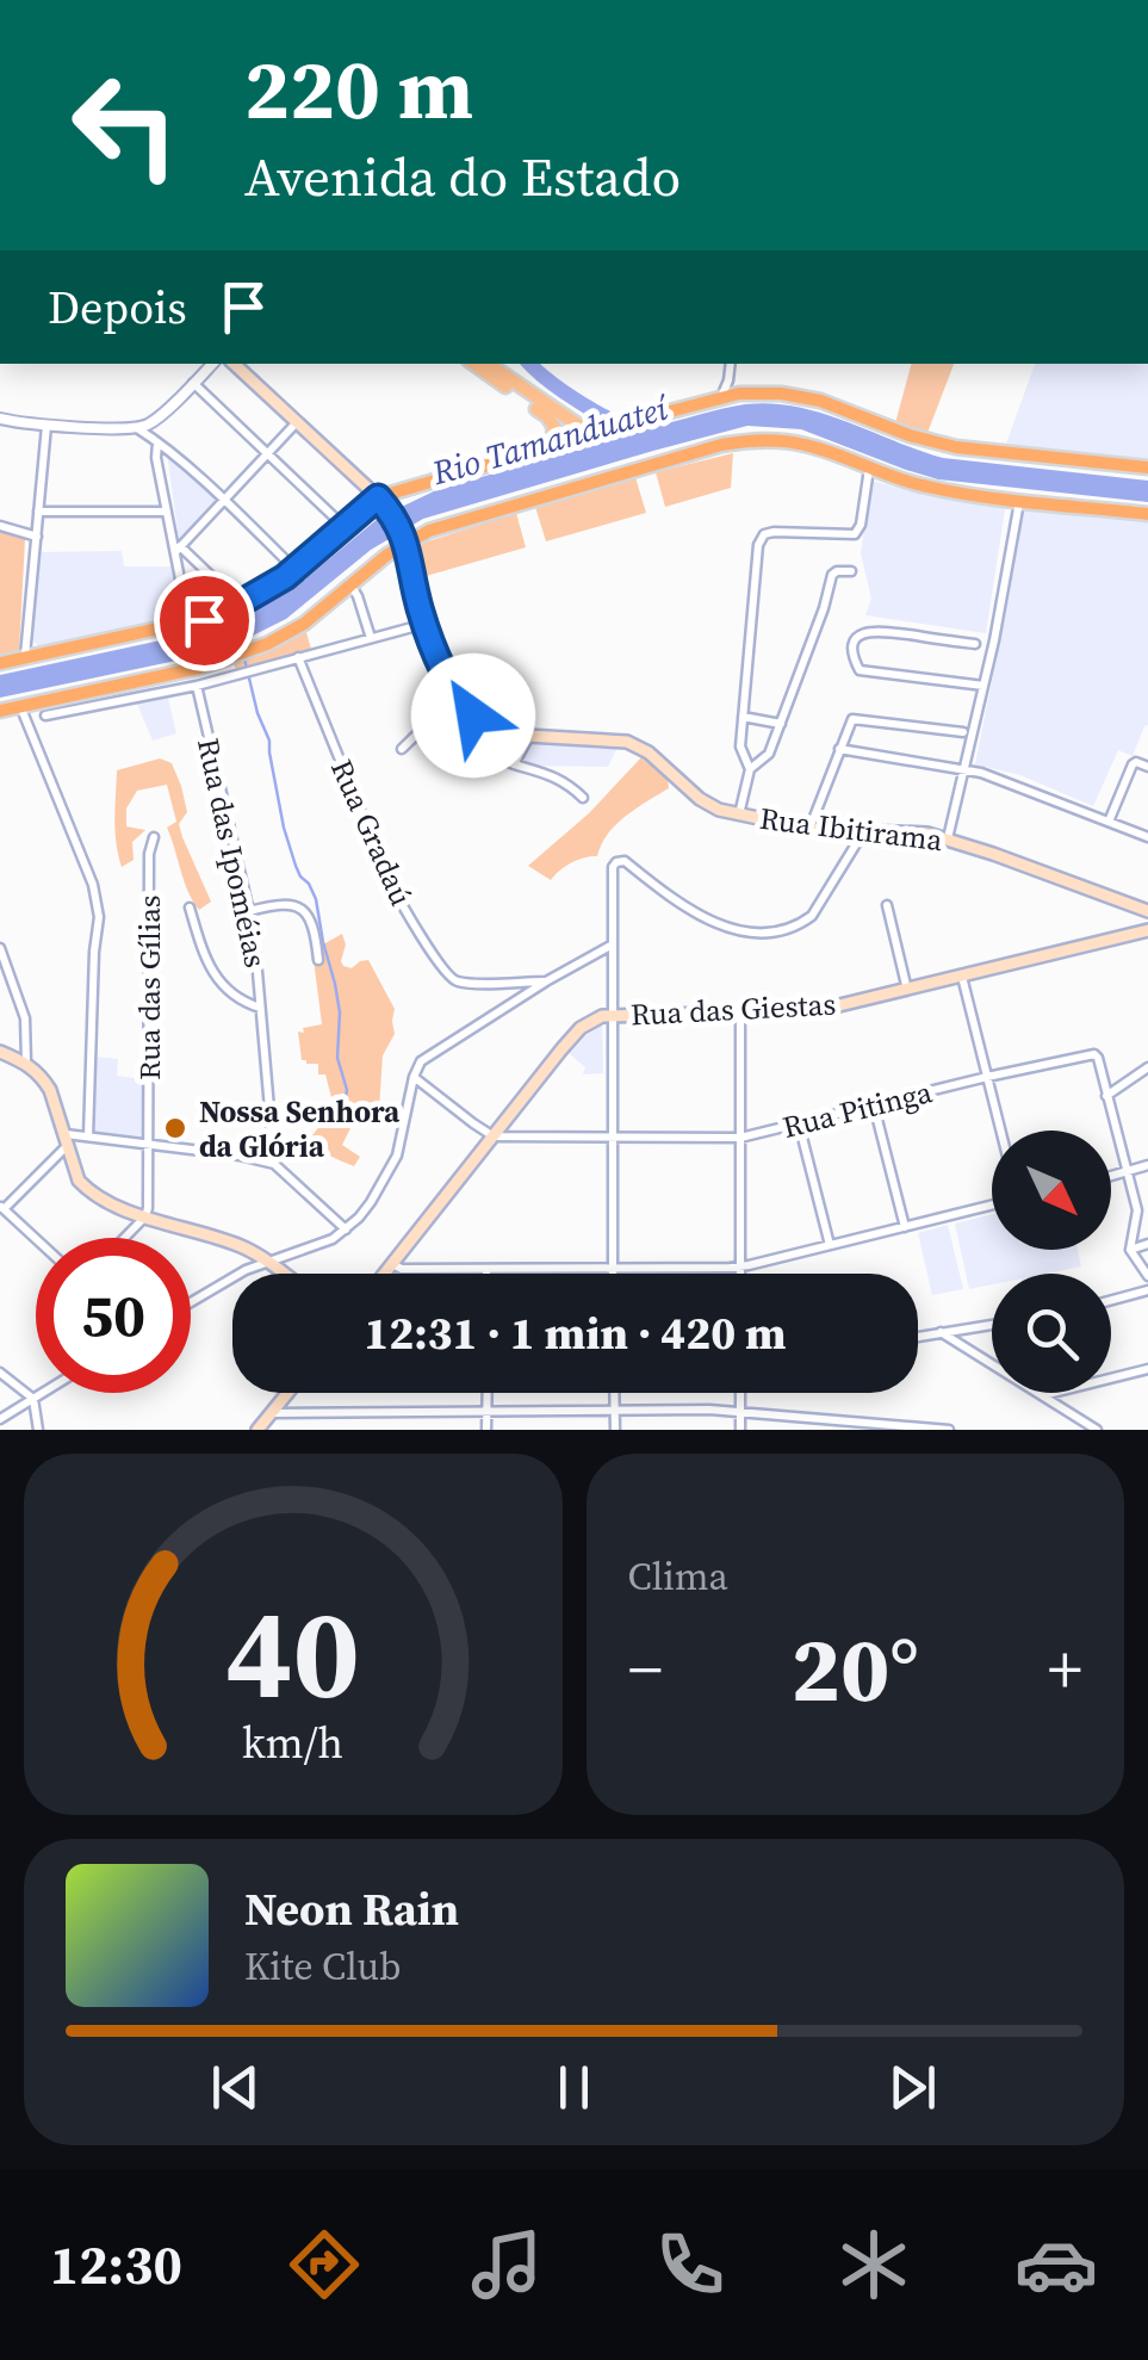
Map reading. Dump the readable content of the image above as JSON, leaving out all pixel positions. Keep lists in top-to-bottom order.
{
  "streets": {
    "main road": ["Rua Ibitirama", "Rua das Giestas"],
    "street": [
      "Rua Gradaú",
      "Rua das Ipoméias",
      "Rua das Gílias",
      "Rua Pitinga"
    ]
  },
  "crossings": [
    ["Rua das Ipoméias", "Rua das Gílias"],
    ["Rua das Giestas", "Rua Pitinga"]
  ],
  "water": ["Rio Tamanduateí"],
  "places": ["Nossa Senhora da Glória"],
  "north": "bottom right",
  "page": {
    "turn": ["220 m", "Avenida do Estado"],
    "then": "Depois",
    "limit": "50",
    "trip": "12:31 · 1 min · 420 m",
    "tile": "Clima",
    "heat": ["−", "20°", "+"],
    "song": ["Neon Rain", "Kite Club"],
    "tabs": "12:30",
    "gauge": ["40", "km/h"]
  }
}
